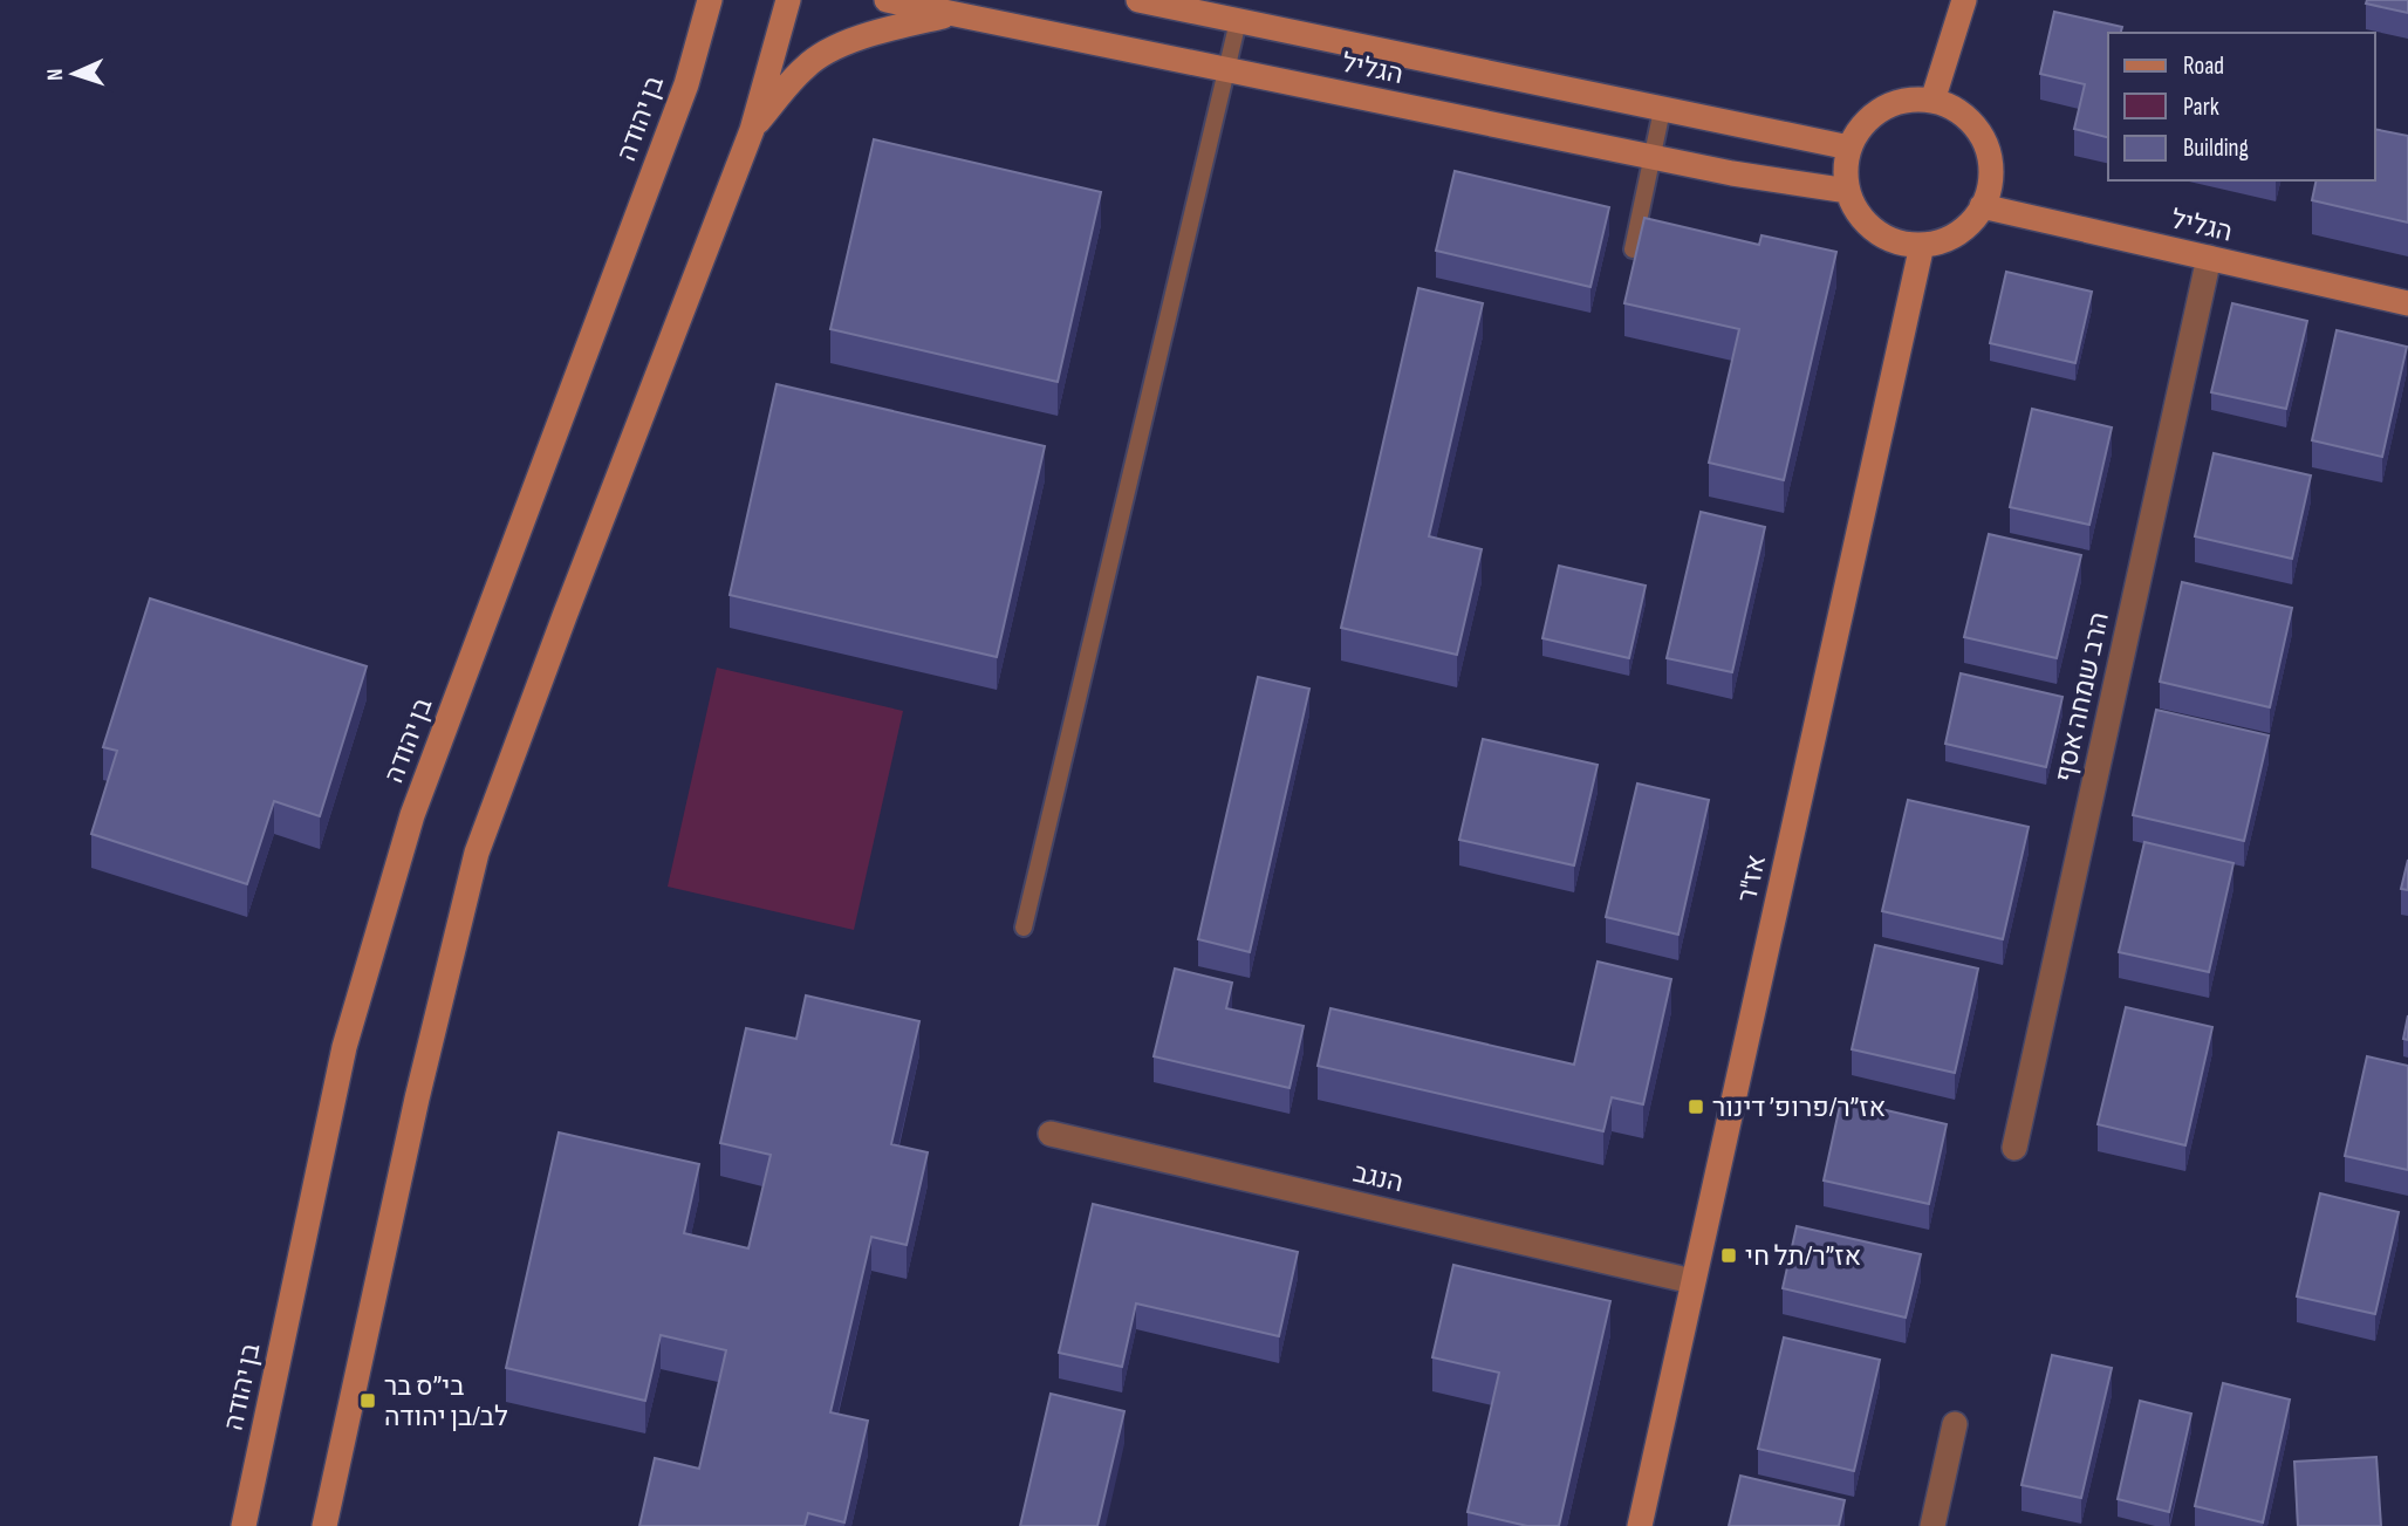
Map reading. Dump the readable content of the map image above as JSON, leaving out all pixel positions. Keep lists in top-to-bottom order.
{
  "streets": {
    "street": [
      "הגליל",
      "בן יהודה",
      "הרב שמחה אסף",
      "אז\"ר",
      "הנגב"
    ]
  },
  "crossings": [
    ["הגליל", "הרב שמחה אסף"],
    ["הגליל", "אז\"ר"],
    ["אז\"ר", "הנגב"]
  ],
  "places": {
    "transit": ["אז״ר/פרופ׳ דינור", "אז״ר/תל חי", "בי״ס בר לב/בן יהודה"]
  },
  "legend": ["Road", "Park", "Building"],
  "north": "left"
}
